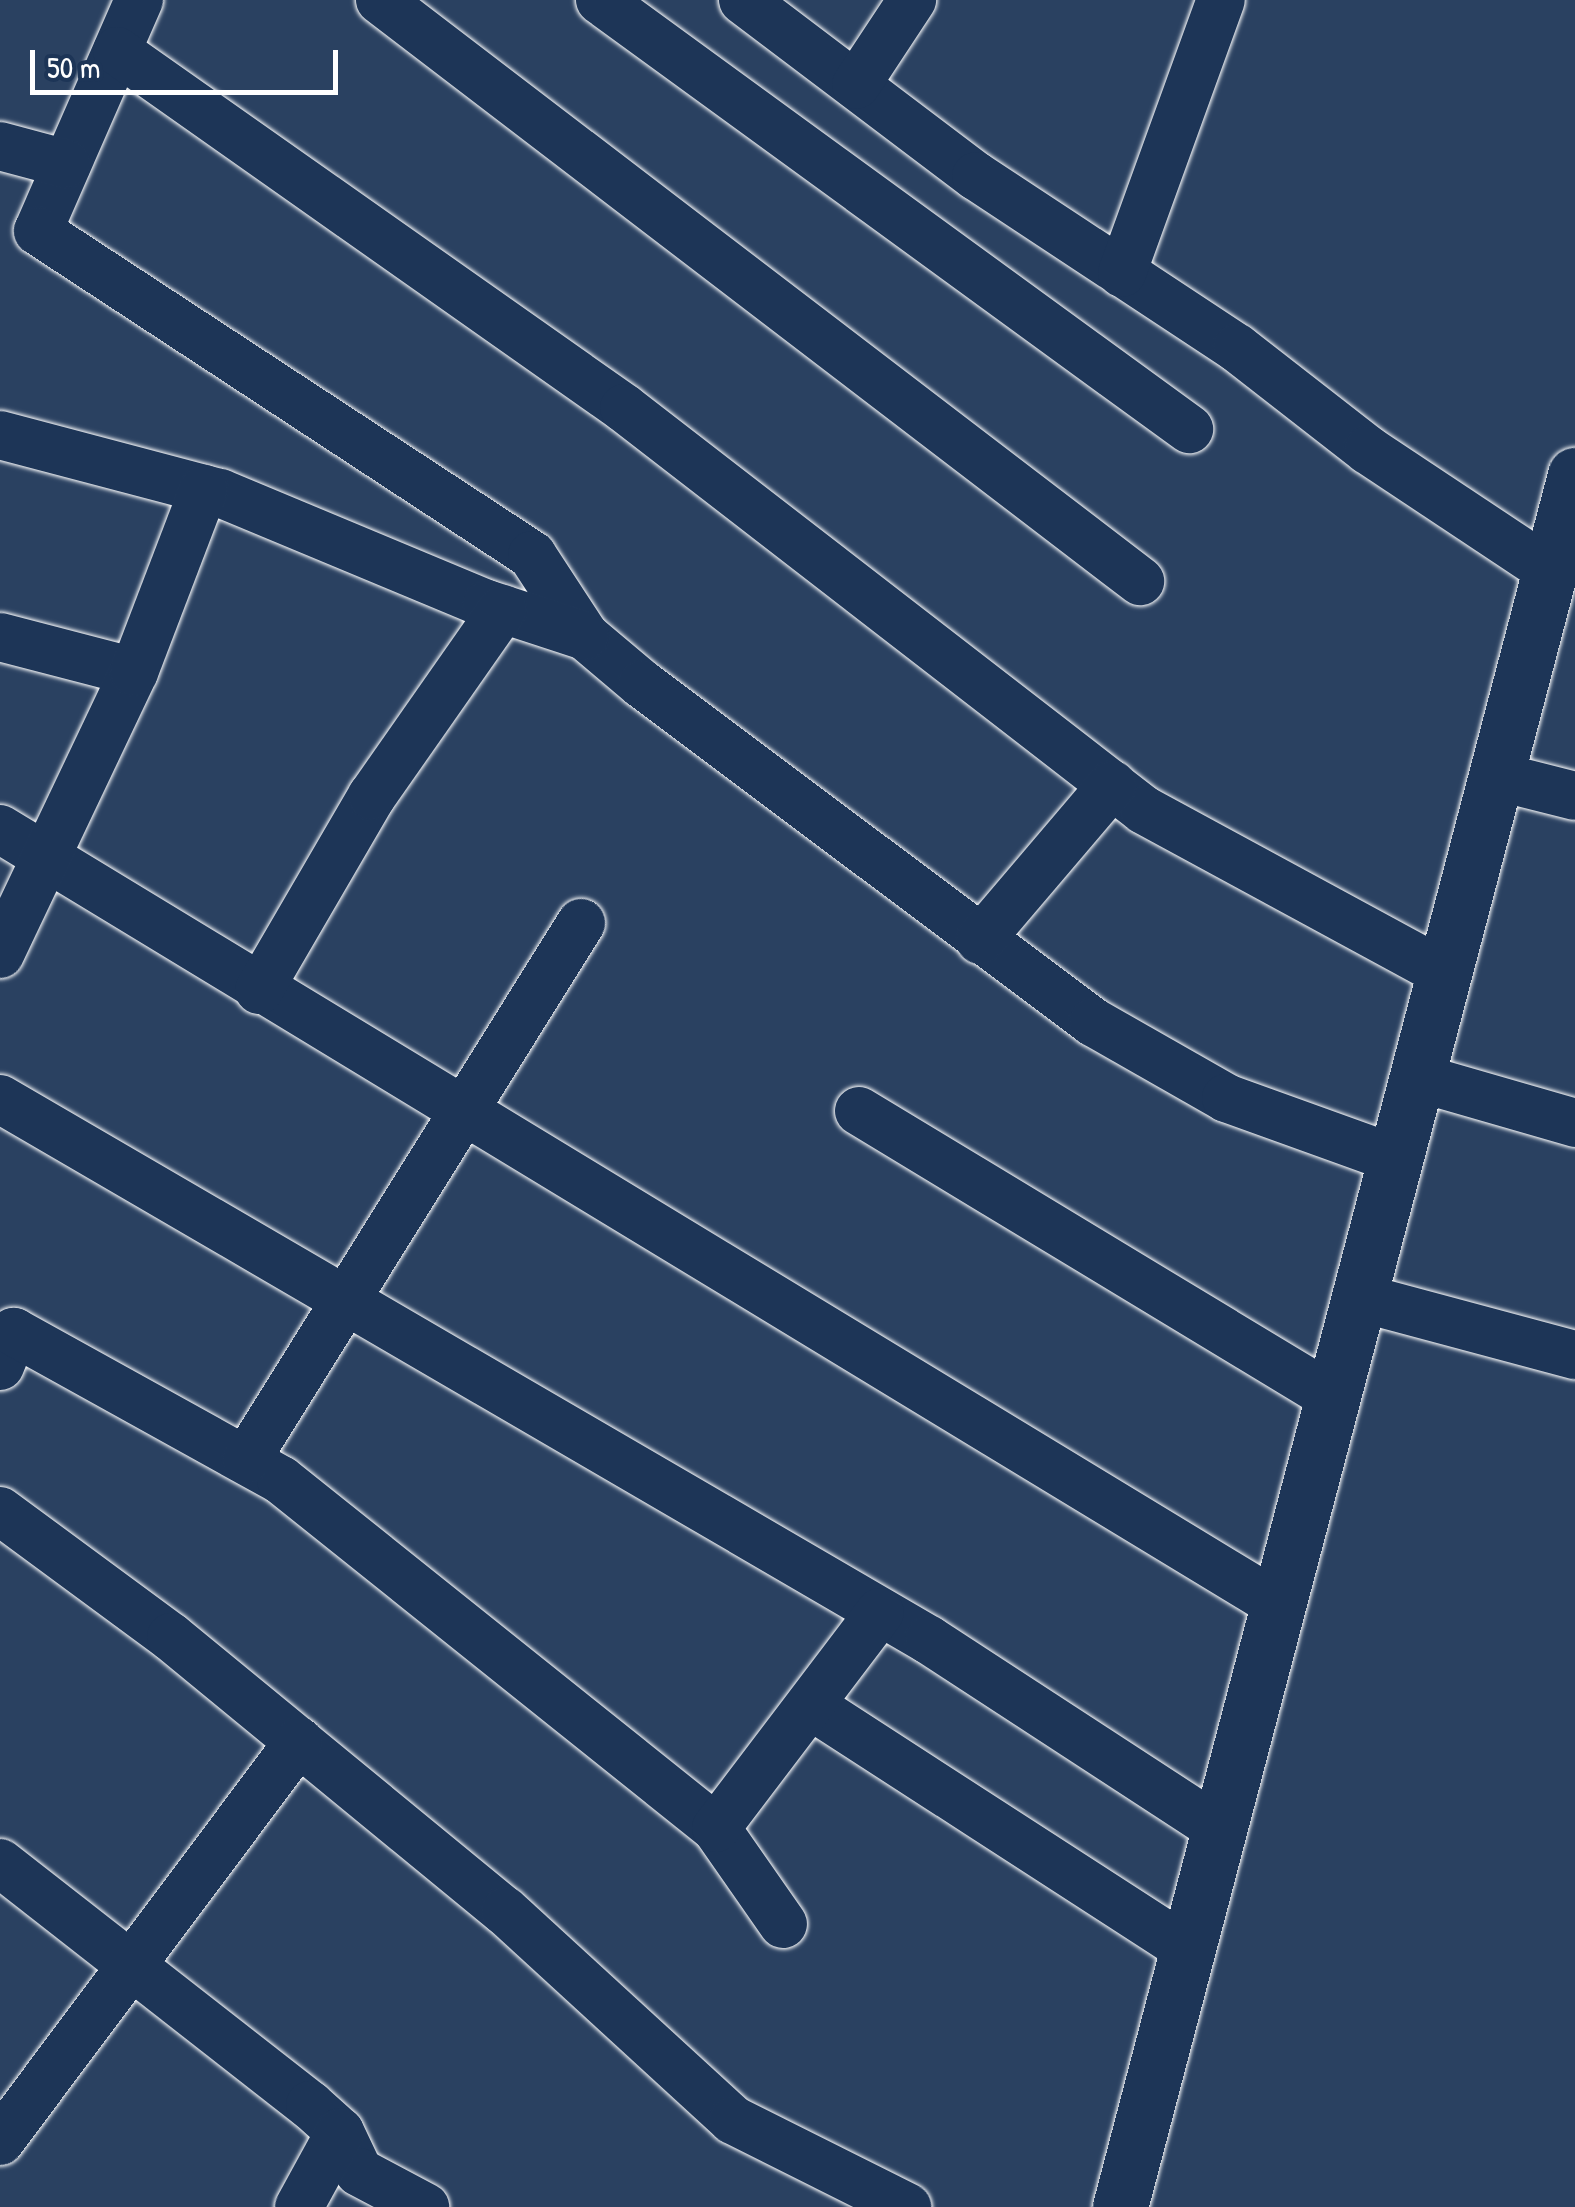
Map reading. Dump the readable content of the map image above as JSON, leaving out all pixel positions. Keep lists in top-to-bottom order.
{
  "scale_bar": "50 m"
}
